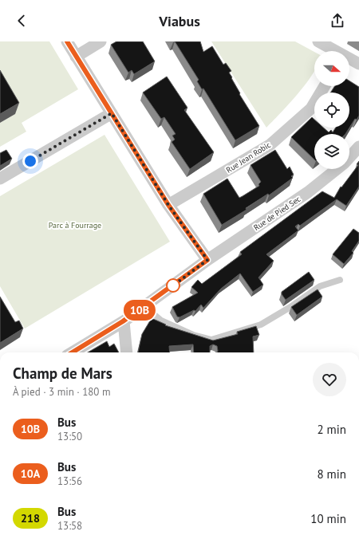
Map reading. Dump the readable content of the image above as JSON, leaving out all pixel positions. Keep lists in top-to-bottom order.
{
  "streets": {
    "street": ["Rue Jean Robic", "Rue de Pied Sec"]
  },
  "parks": ["Parc à Fourrage"],
  "lines": ["bus line 10B"],
  "north": "right",
  "page": {
    "header": "Viabus",
    "on_map": "10B",
    "heading": ["Champ de Mars", "À pied · 3 min · 180 m"],
    "list": [
      {
        "mark": "10B",
        "name": "Bus",
        "note": "13:50",
        "value": "2 min"
      },
      {
        "mark": "10A",
        "name": "Bus",
        "note": "13:56",
        "value": "8 min"
      },
      {
        "mark": "218",
        "name": "Bus",
        "note": "13:58",
        "value": "10 min"
      }
    ]
  }
}
